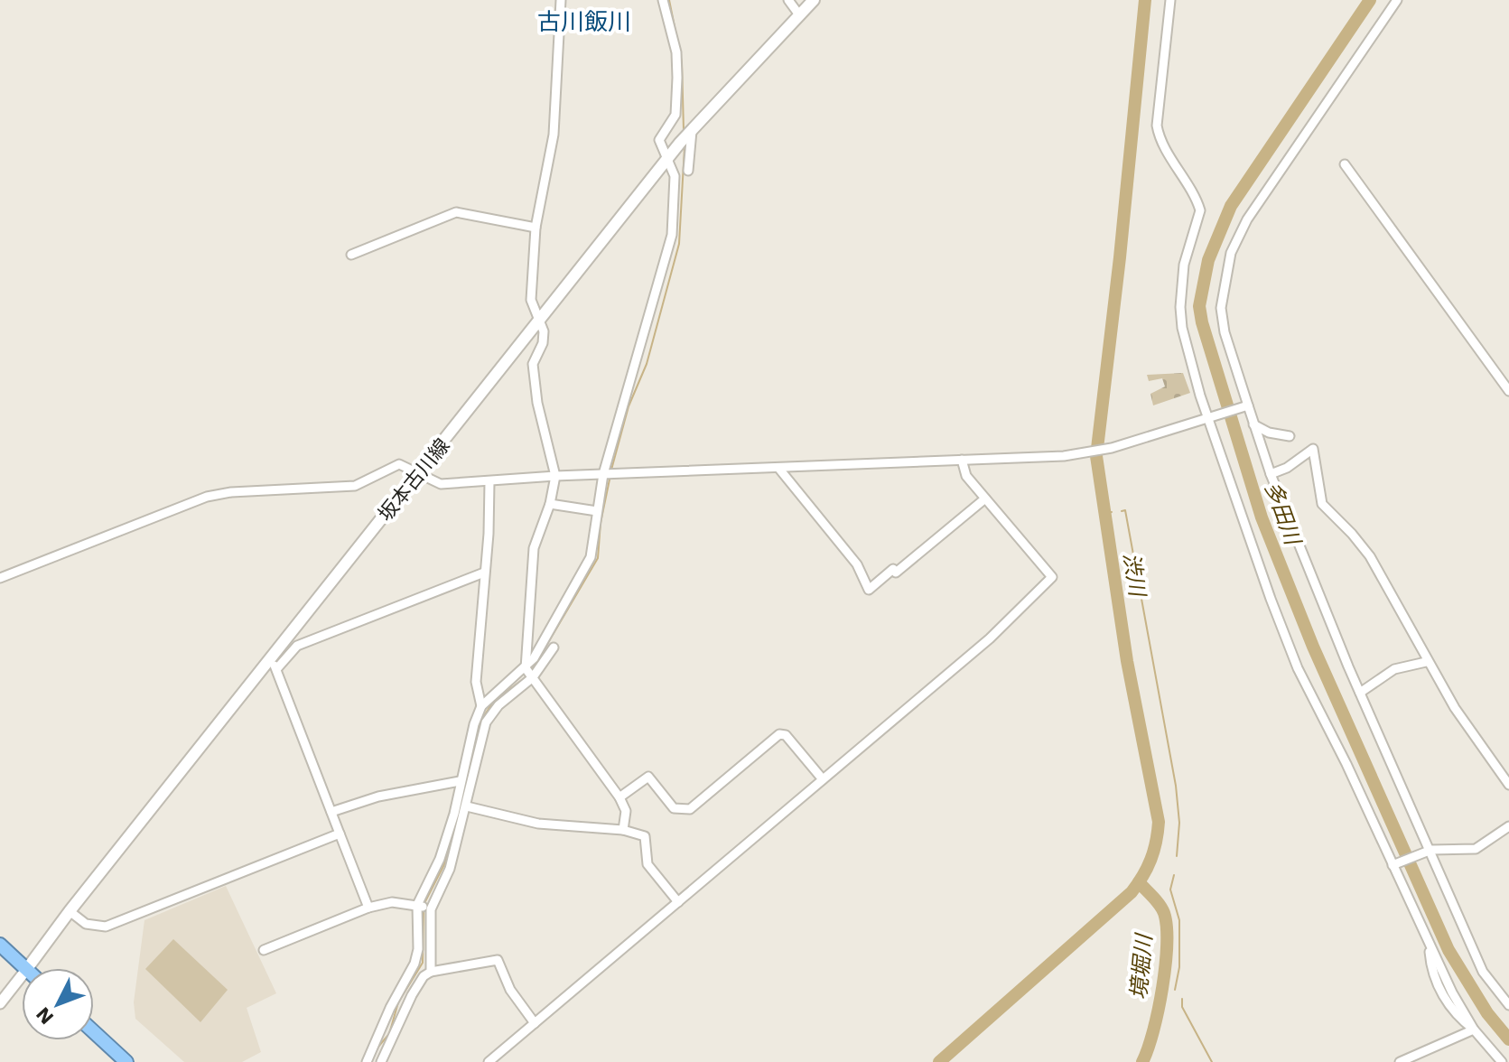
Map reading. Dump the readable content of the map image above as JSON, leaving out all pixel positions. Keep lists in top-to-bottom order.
{
  "streets": {
    "main road": ["坂本古川線"]
  },
  "districts": ["古川飯川"],
  "water": ["多田川", "渋川", "境堀川"],
  "north": "bottom left"
}
